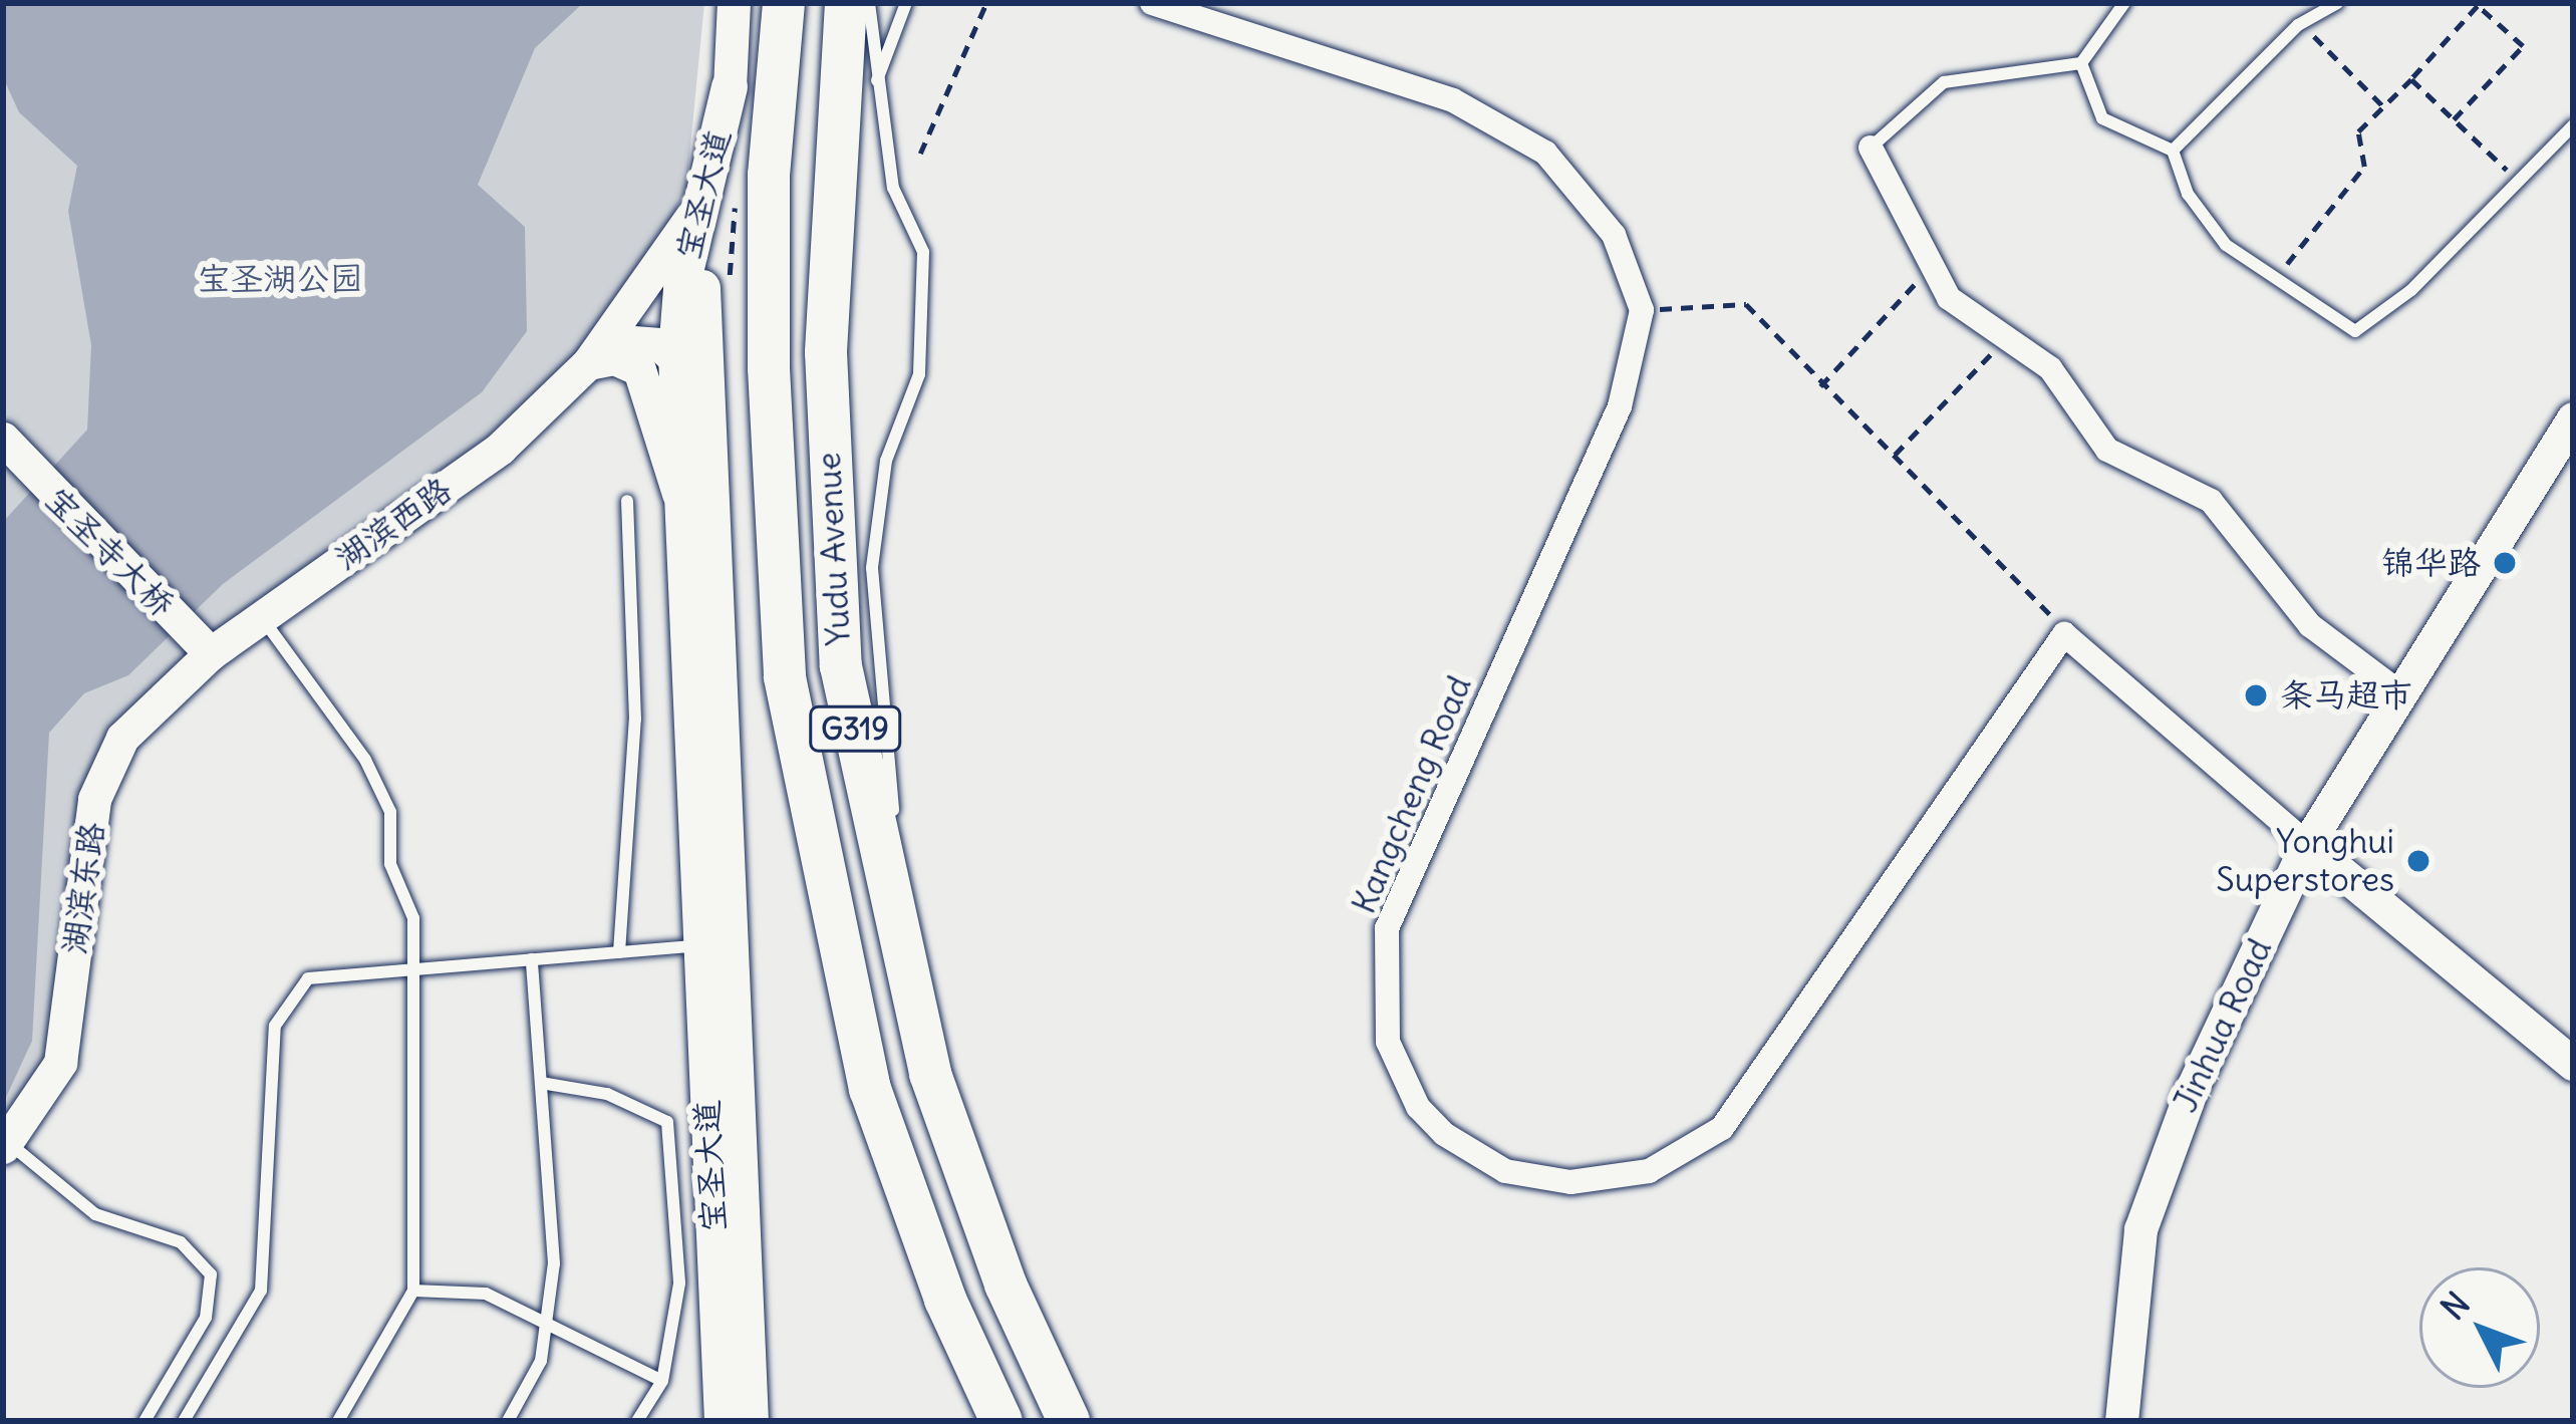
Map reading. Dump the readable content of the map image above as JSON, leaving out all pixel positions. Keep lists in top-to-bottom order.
{
  "streets": {
    "highway": ["Yudu Avenue", "G319"],
    "main road": ["宝圣大道"],
    "street": [
      "湖滨西路",
      "宝圣寺大桥",
      "Kangcheng Road",
      "湖滨东路",
      "Jinhua Road"
    ]
  },
  "crossings": [
    ["宝圣大道", "湖滨西路"],
    ["湖滨西路", "宝圣寺大桥"],
    ["湖滨西路", "湖滨东路"],
    ["宝圣寺大桥", "湖滨东路"]
  ],
  "parks": ["宝圣湖公园"],
  "places": ["锦华路", "条马超市", "Yonghui Superstores"],
  "north": "top left"
}
